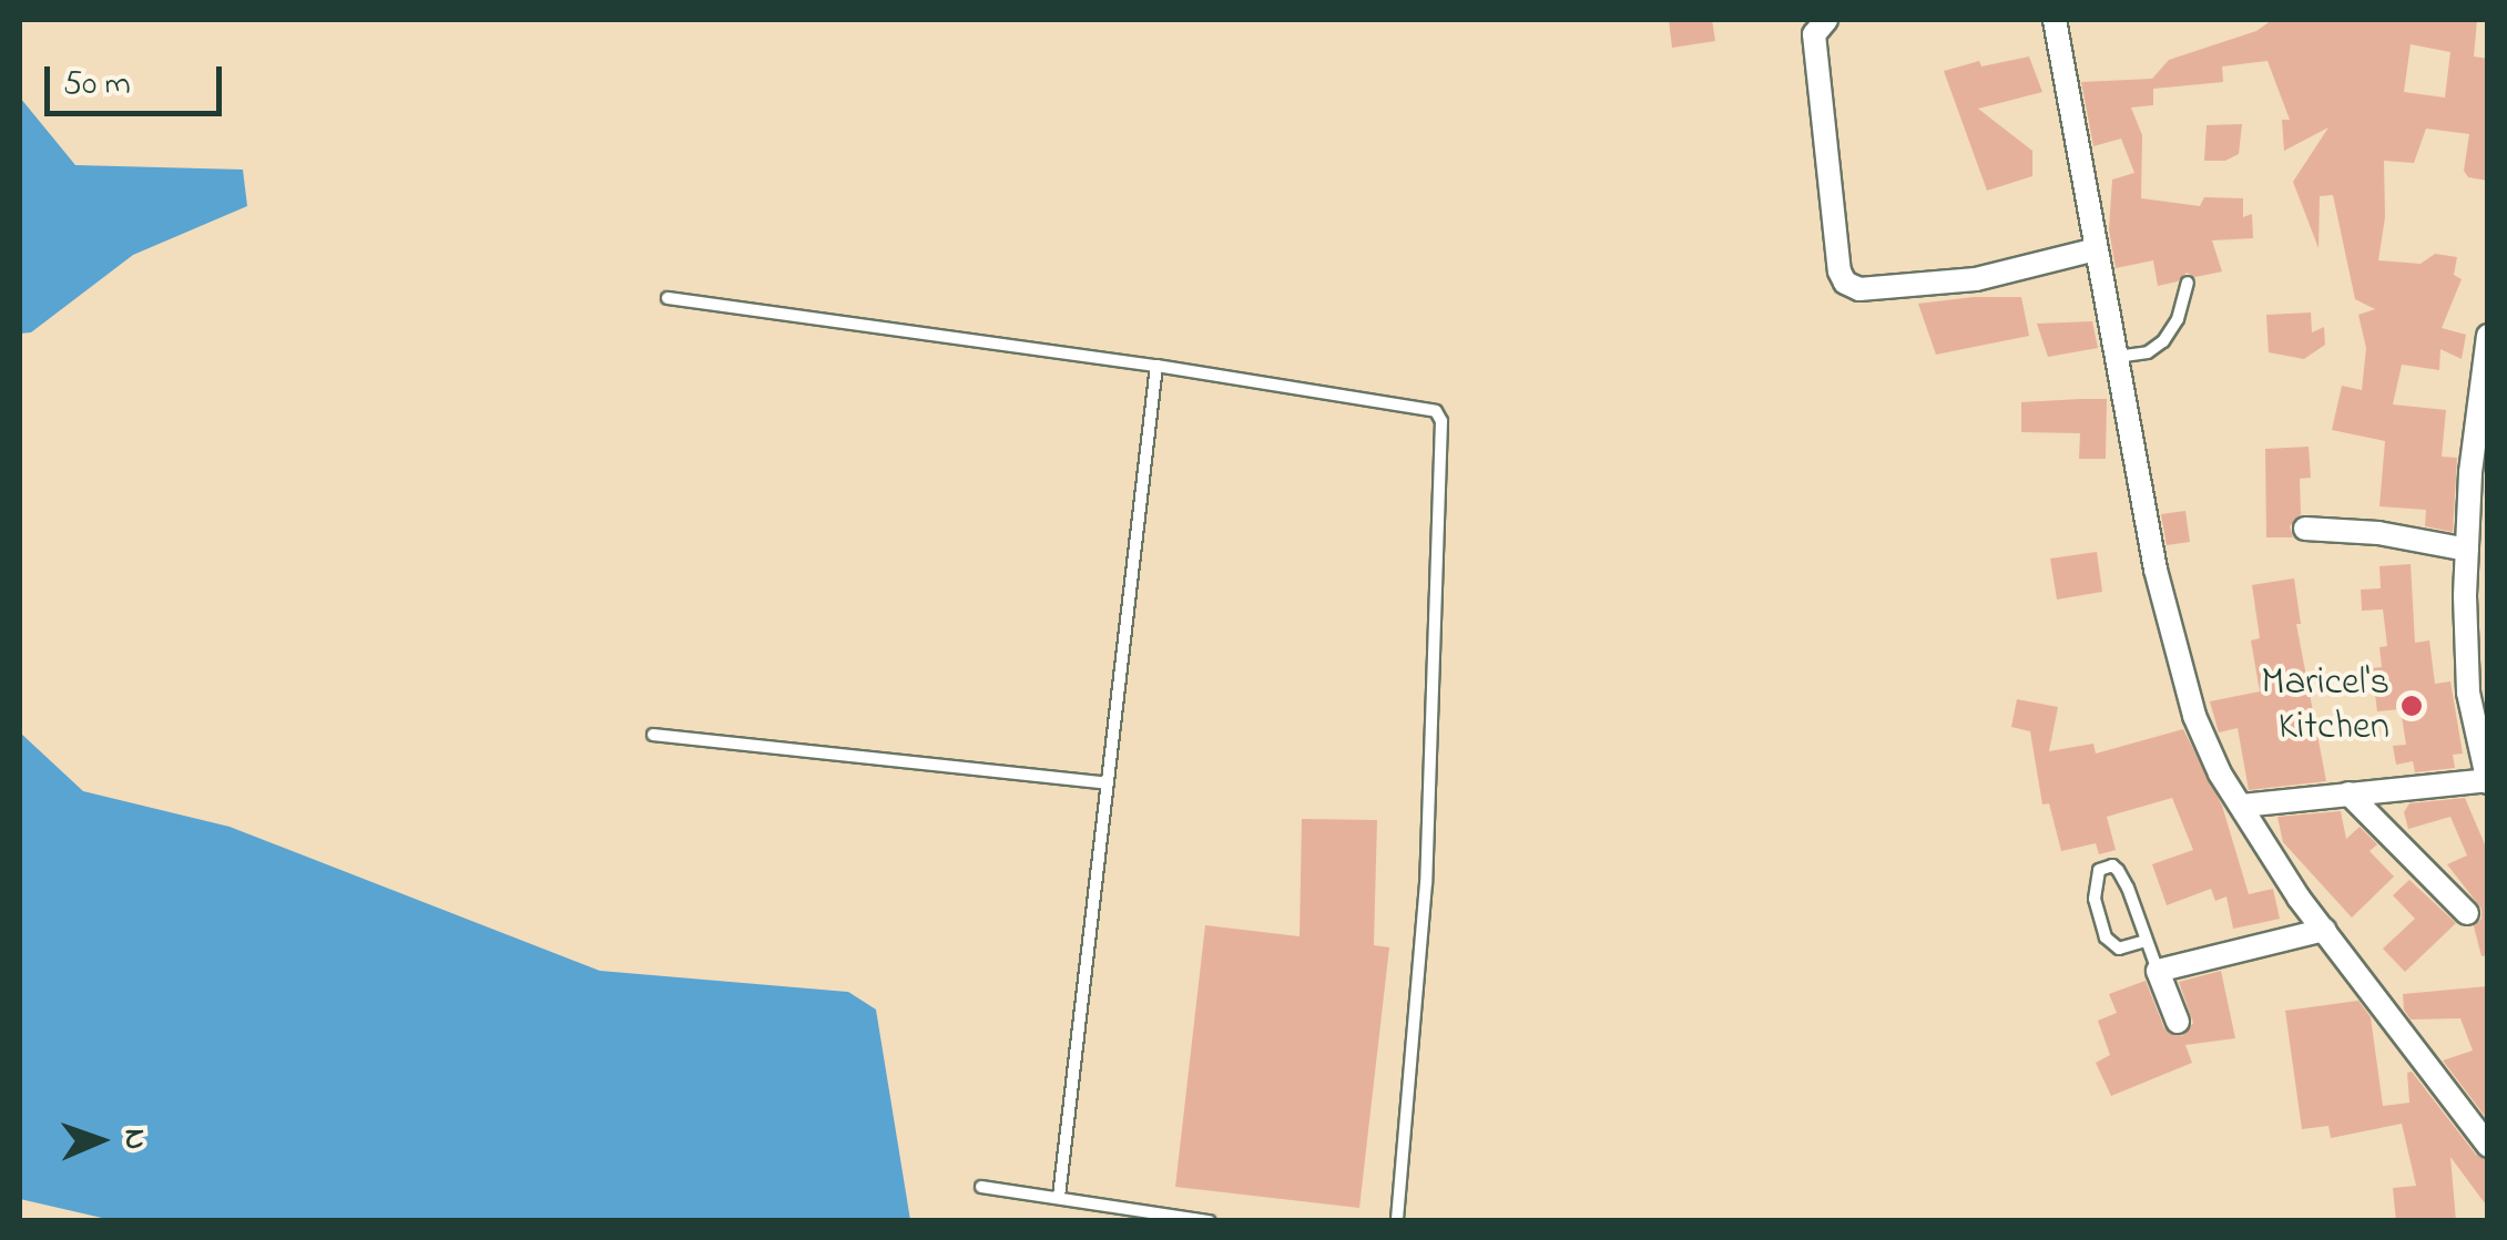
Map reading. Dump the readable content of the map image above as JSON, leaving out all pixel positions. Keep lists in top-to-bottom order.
{
  "places": ["Maricel's Kitchen"],
  "scale_bar": "50 m",
  "north": "right"
}
